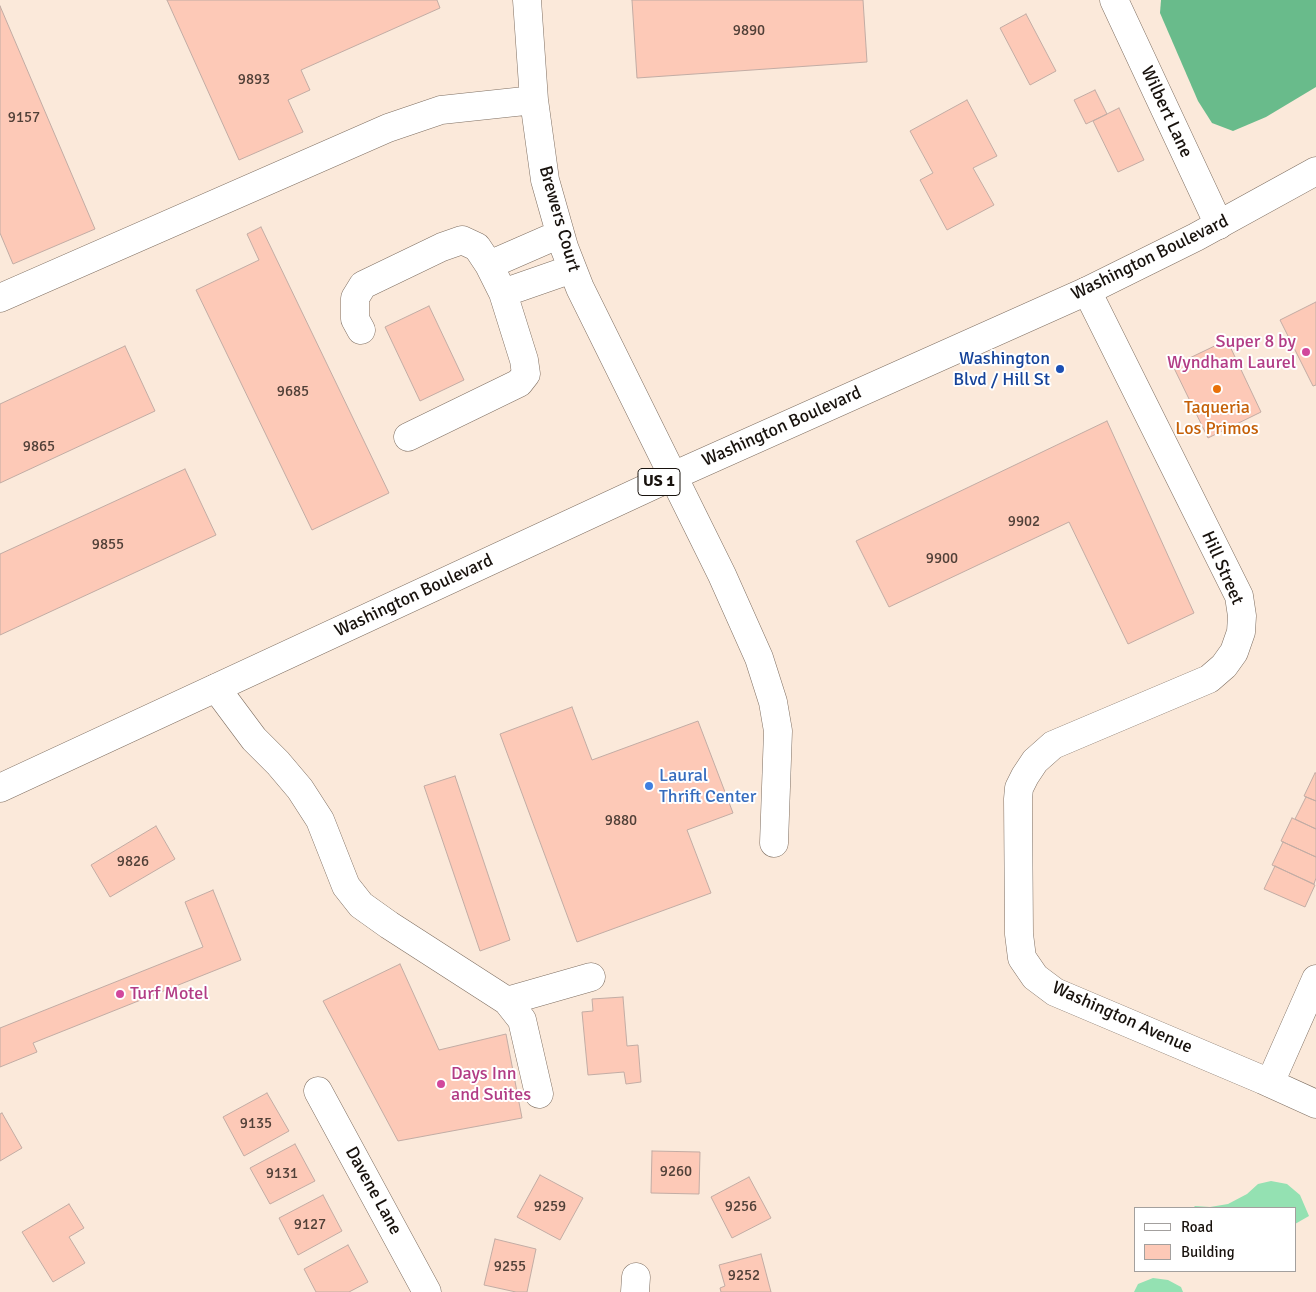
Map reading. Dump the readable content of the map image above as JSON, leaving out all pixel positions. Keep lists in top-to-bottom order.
{
  "streets": {
    "street": [
      "Wilbert Lane",
      "Brewers Court",
      "Washington Boulevard",
      "US 1",
      "Hill Street",
      "Washington Avenue",
      "Davene Lane"
    ]
  },
  "crossings": [
    ["Wilbert Lane", "Washington Boulevard"],
    ["Brewers Court", "Washington Boulevard"],
    ["Washington Boulevard", "Hill Street"],
    ["Hill Street", "Washington Avenue"]
  ],
  "places": [
    "Super 8 by Wyndham Laurel",
    "Washington Blvd / Hill St",
    "Taqueria Los Primos",
    "Laural Thrift Center",
    "Turf Motel",
    "Days Inn and Suites"
  ],
  "house_numbers": [
    "9890",
    "9893",
    "9157",
    "9685",
    "9865",
    "9902",
    "9855",
    "9900",
    "9880",
    "9826",
    "9135",
    "9260",
    "9131",
    "9259",
    "9256",
    "9127",
    "9255",
    "9252"
  ],
  "legend": ["Road", "Building"]
}
